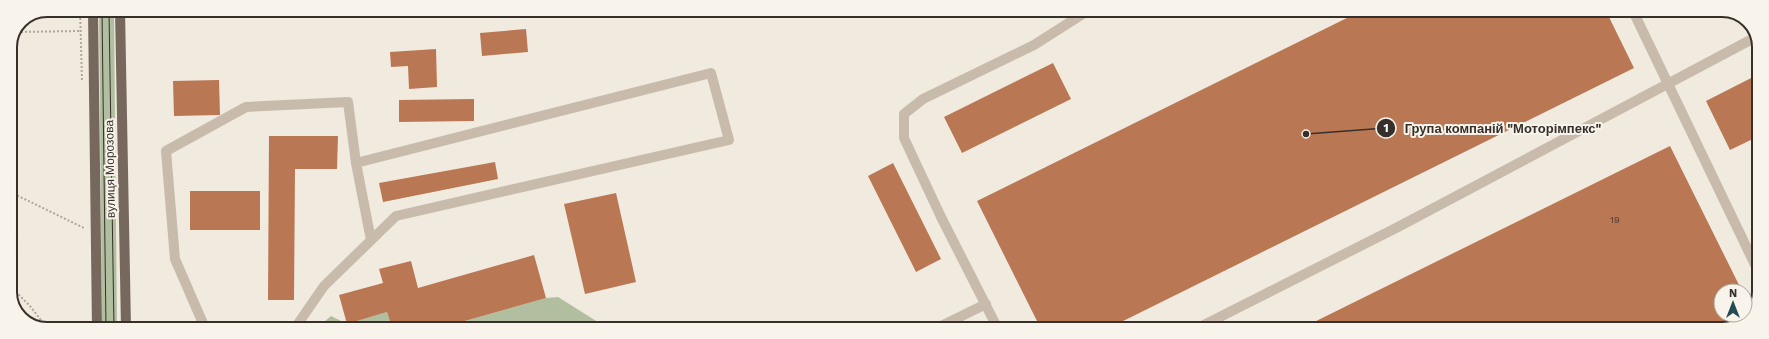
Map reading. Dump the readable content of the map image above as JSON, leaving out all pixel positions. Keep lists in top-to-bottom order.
{
  "streets": {
    "main road": ["вулиця Морозова"]
  },
  "places": ["Група компаній \"Моторімпекс\""],
  "house_numbers": ["19"],
  "north": "top"
}
